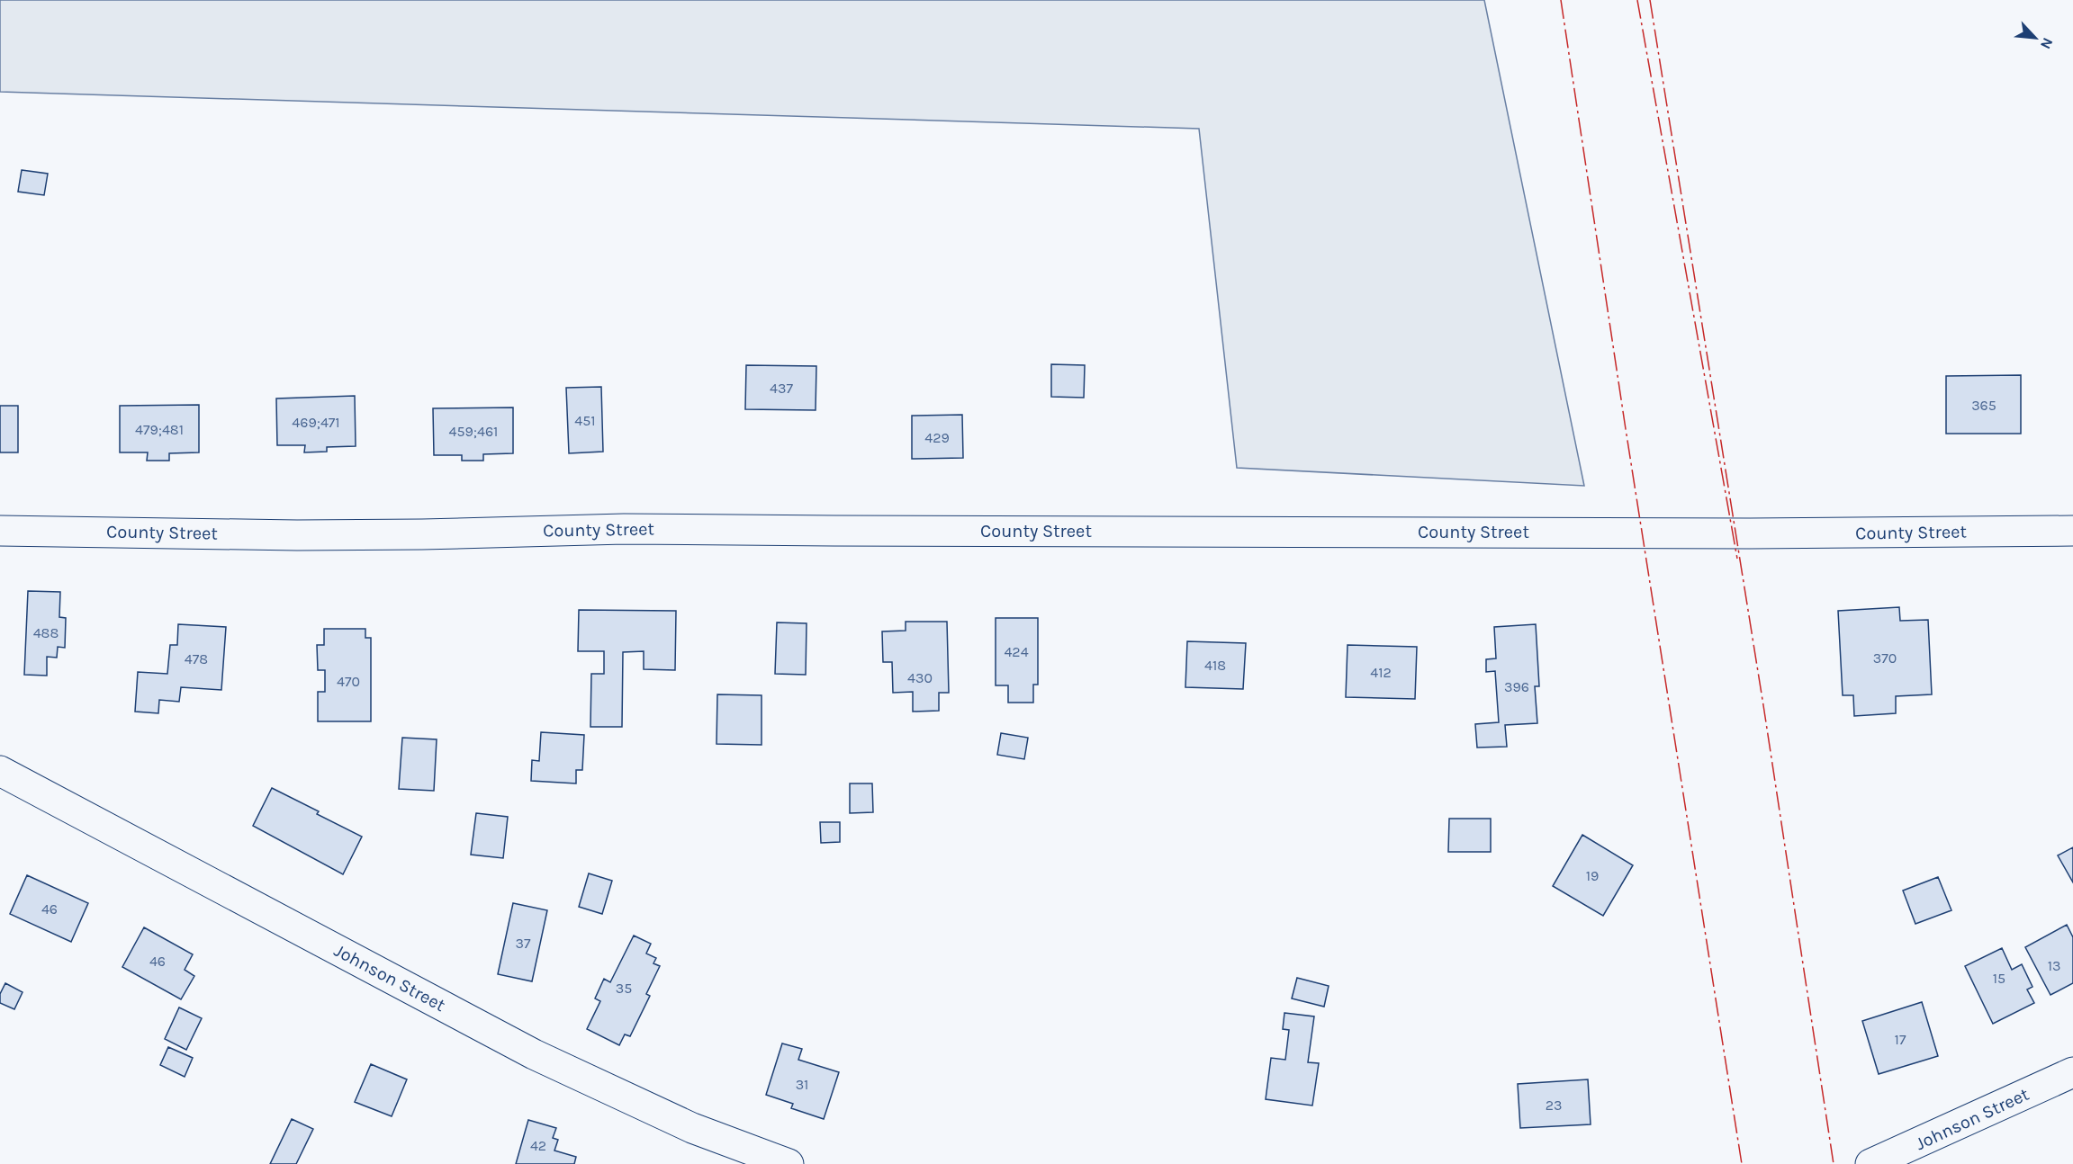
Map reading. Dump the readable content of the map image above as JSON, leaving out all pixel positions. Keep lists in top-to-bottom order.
{
  "streets": {
    "main road": ["County Street", "Johnson Street"]
  },
  "house_numbers": [
    "437",
    "365",
    "451",
    "469;471",
    "479;481",
    "459;461",
    "429",
    "488",
    "424",
    "370",
    "478",
    "418",
    "412",
    "430",
    "470",
    "396",
    "19",
    "46",
    "37",
    "46",
    "13",
    "15",
    "35",
    "17",
    "31",
    "23",
    "42"
  ],
  "north": "bottom right"
}
